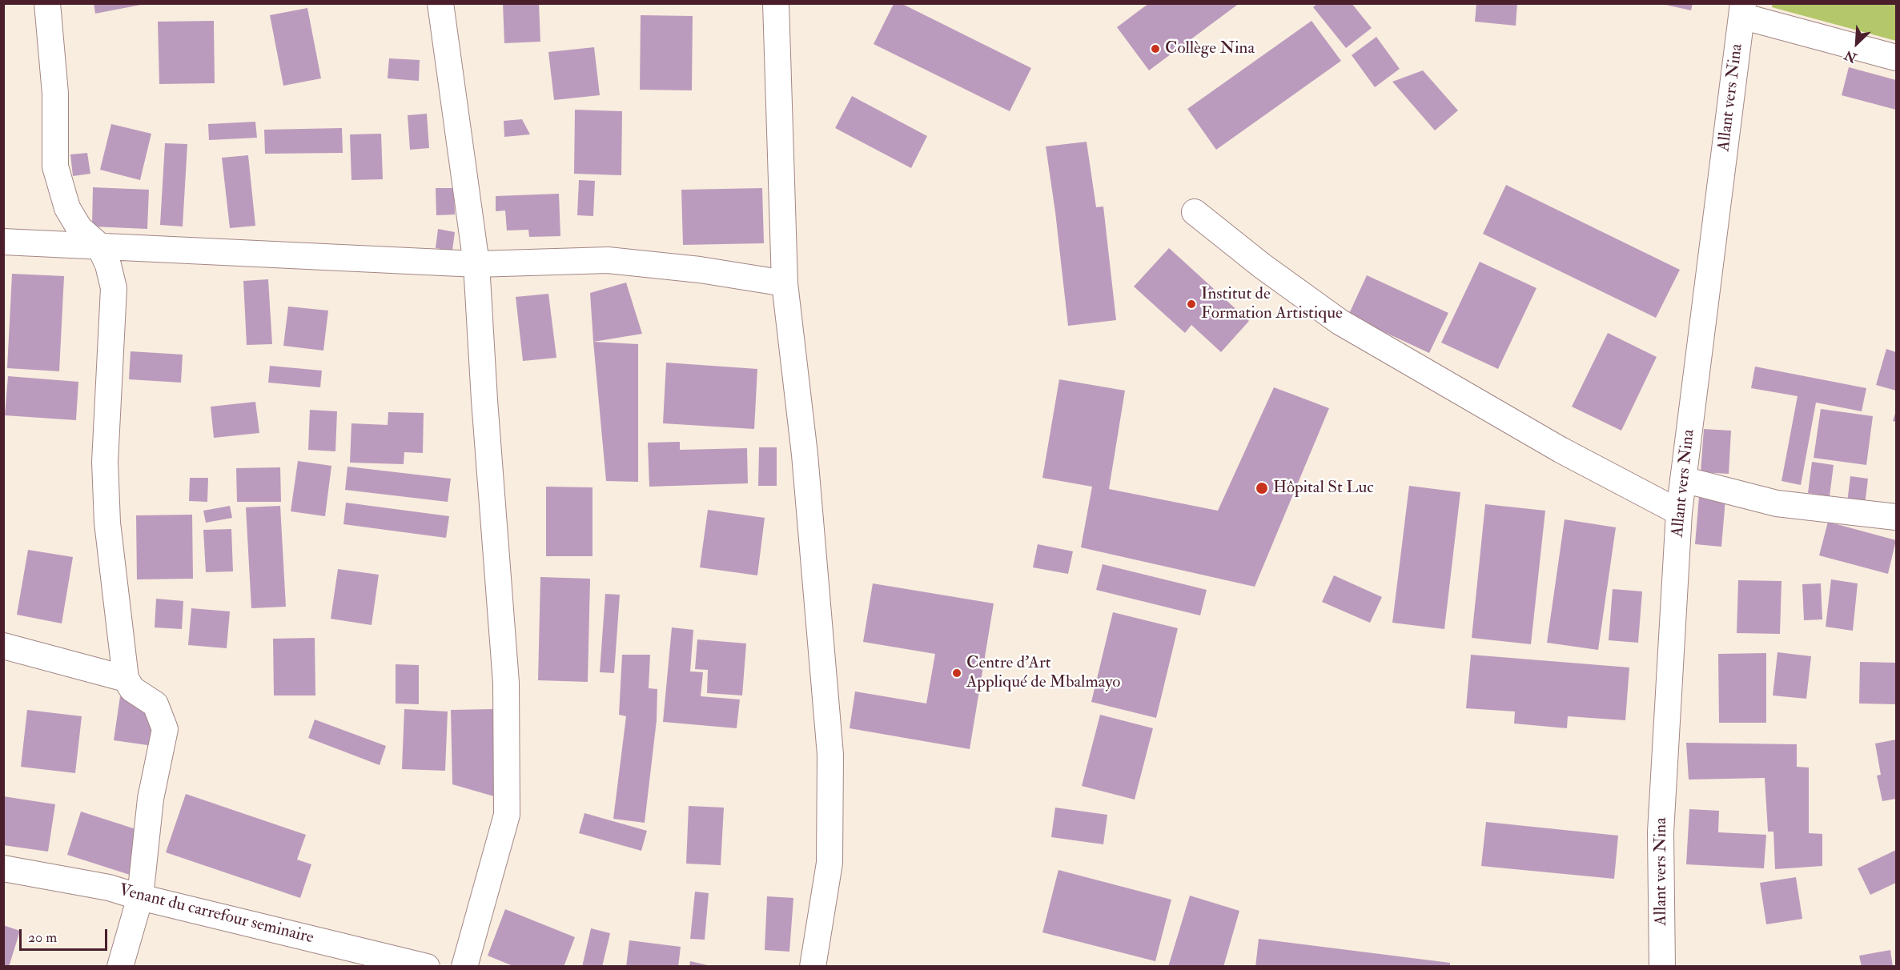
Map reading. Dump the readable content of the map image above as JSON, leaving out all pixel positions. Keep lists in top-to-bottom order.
{
  "streets": {
    "street": ["Allant vers Nina", "Venant du carrefour seminaire"]
  },
  "places": [
    "Collège Nina",
    "Institut de Formation Artistique",
    "Hôpital St Luc",
    "Centre d'Art Appliqué de Mbalmayo"
  ],
  "scale_bar": "20 m",
  "north": "bottom left"
}
